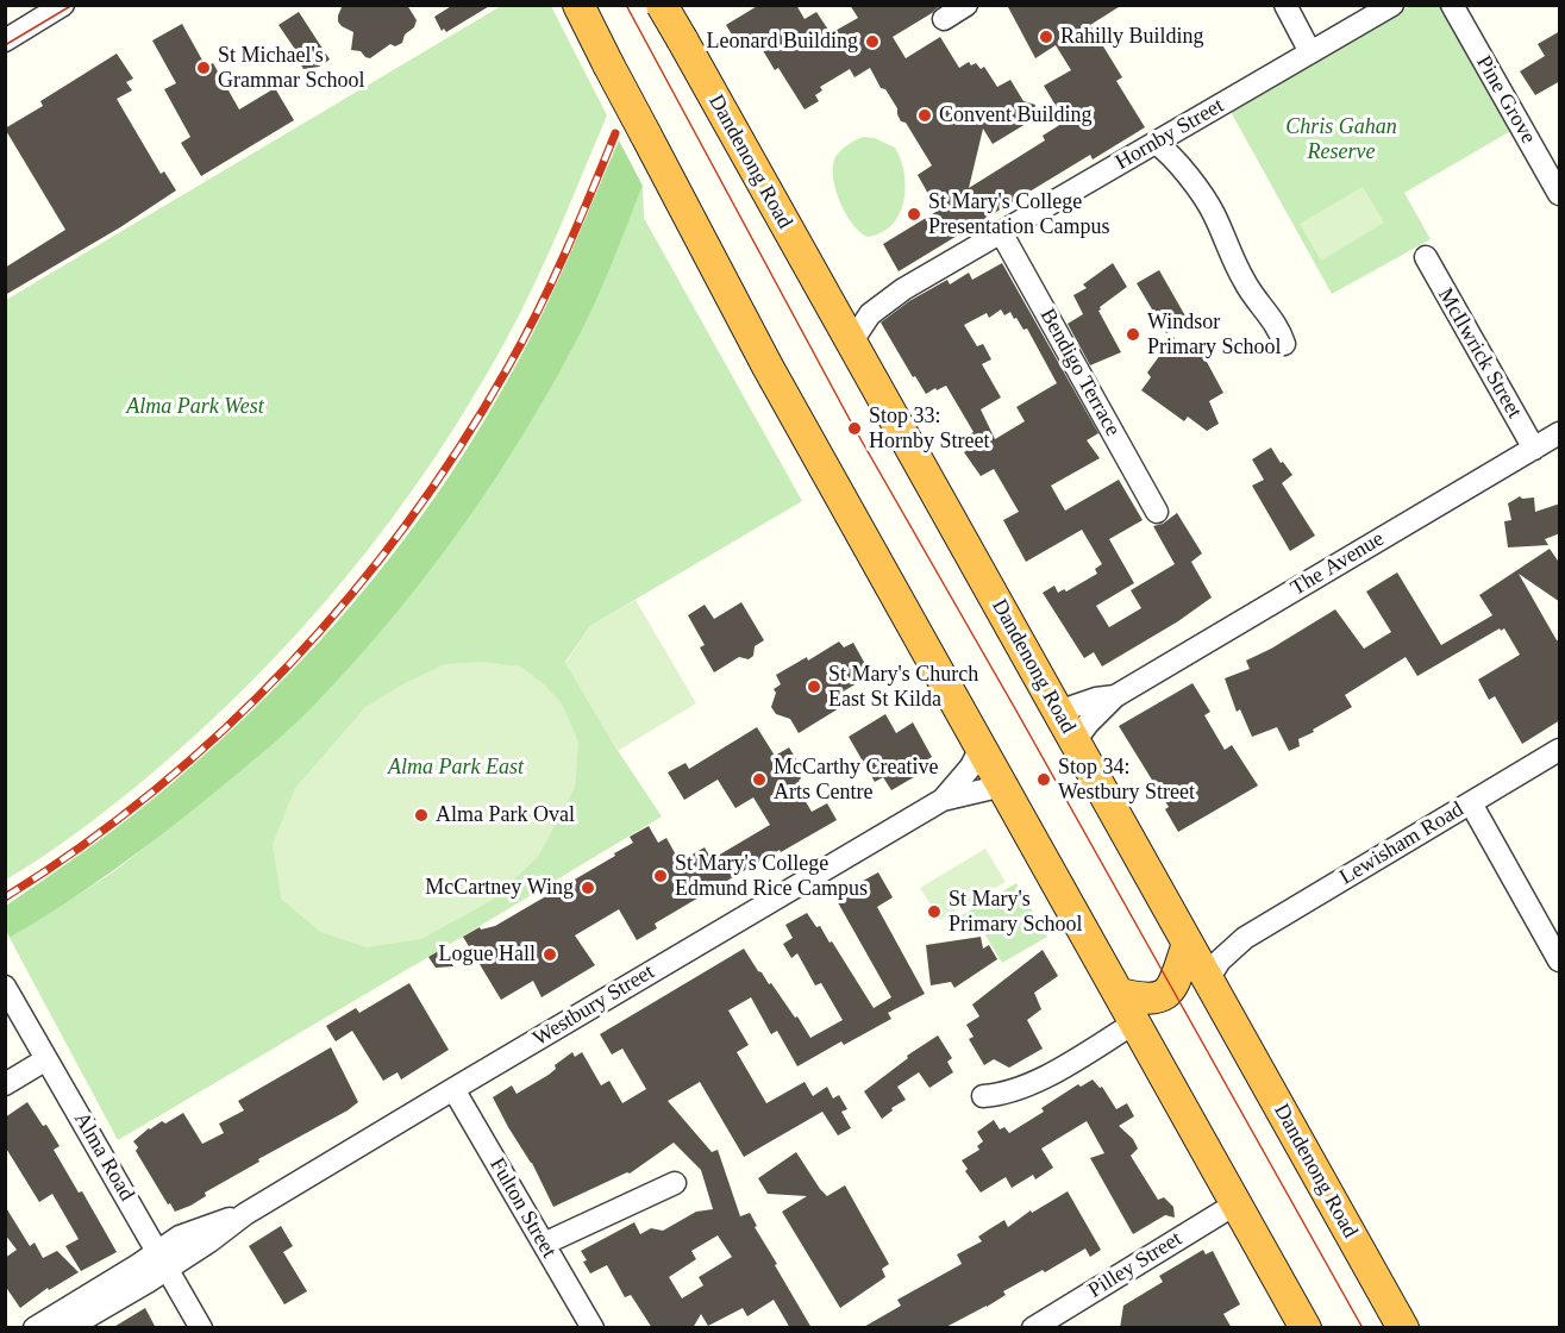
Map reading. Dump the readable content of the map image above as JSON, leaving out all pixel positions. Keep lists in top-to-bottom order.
{
  "streets": {
    "highway": ["Dandenong Road"],
    "street": [
      "Pine Grove",
      "Hornby Street",
      "McIlwrick Street",
      "Bendigo Terrace",
      "The Avenue",
      "Lewisham Road",
      "Westbury Street",
      "Alma Road",
      "Fulton Street",
      "Pilley Street"
    ]
  },
  "crossings": [
    ["Hornby Street", "Dandenong Road"],
    ["Hornby Street", "Bendigo Terrace"],
    ["Dandenong Road", "The Avenue"],
    ["Dandenong Road", "Lewisham Road"],
    ["McIlwrick Street", "The Avenue"],
    ["Westbury Street", "Alma Road"],
    ["Westbury Street", "Fulton Street"]
  ],
  "parks": ["Chris Gahan Reserve", "Alma Park West", "Alma Park East"],
  "places": [
    "Rahilly Building",
    "Leonard Building",
    "St Michael's Grammar School",
    "Convent Building",
    "St Mary's College Presentation Campus",
    "Windsor Primary School",
    "Stop 33: Hornby Street",
    "St Mary's Church East St Kilda",
    "McCarthy Creative Arts Centre",
    "Stop 34: Westbury Street",
    "Alma Park Oval",
    "St Mary's College Edmund Rice Campus",
    "McCartney Wing",
    "St Mary's Primary School",
    "Logue Hall"
  ]
}
